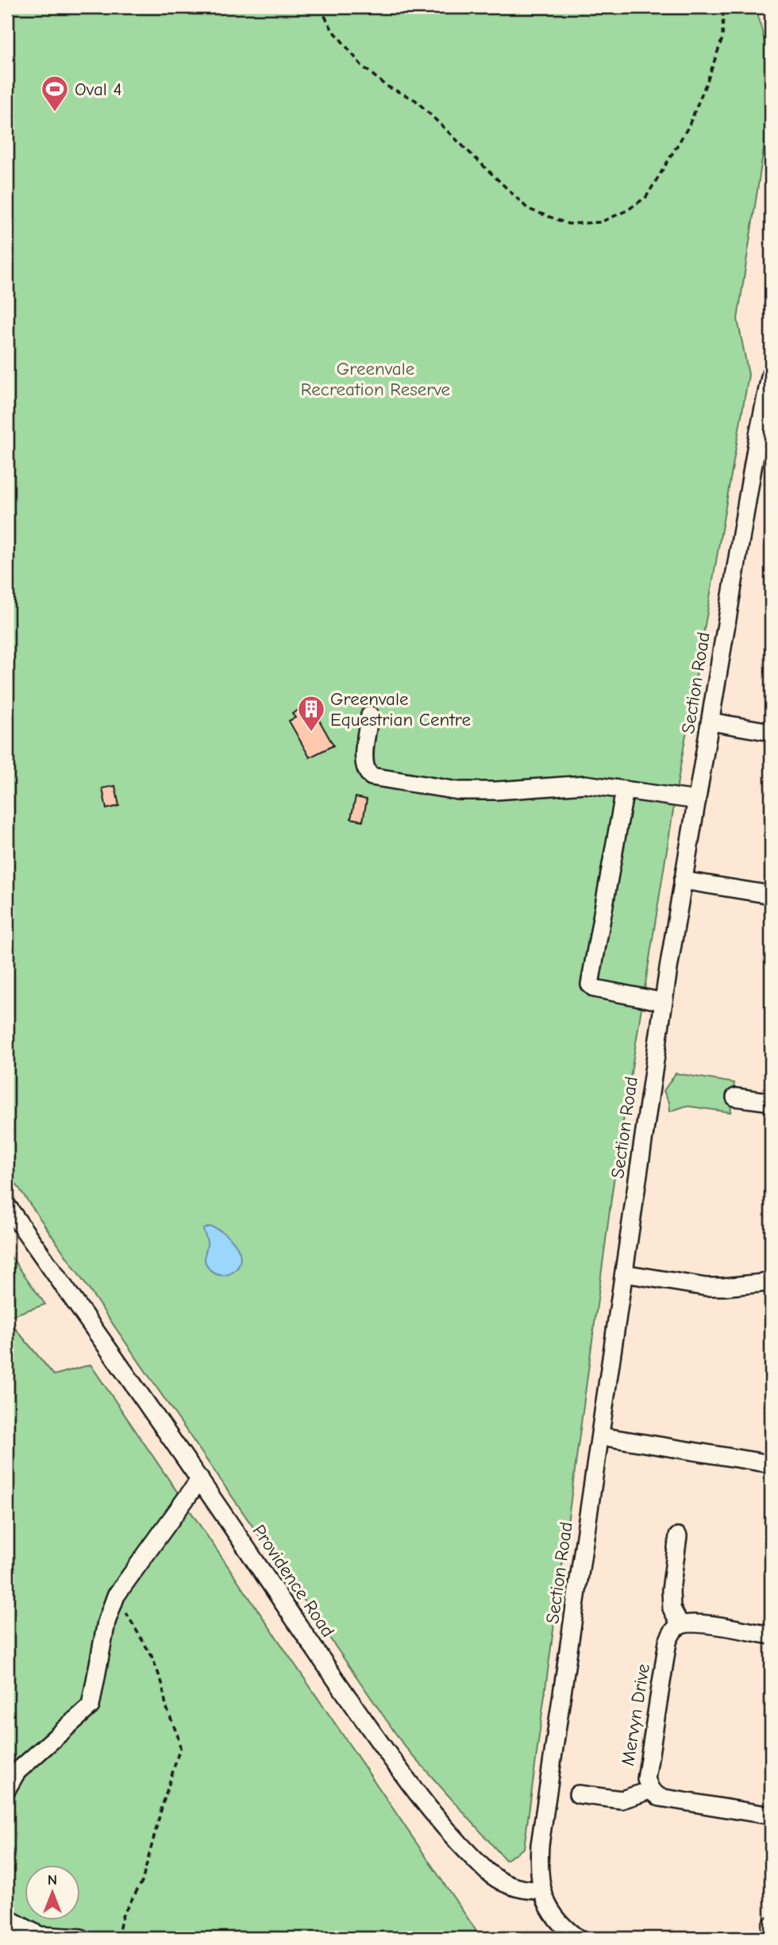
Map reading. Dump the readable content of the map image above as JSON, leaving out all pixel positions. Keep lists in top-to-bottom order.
{
  "streets": {
    "street": ["Section Road", "Providence Road", "Mervyn Drive"]
  },
  "crossings": [
    ["Section Road", "Providence Road"]
  ],
  "parks": ["Greenvale Recreation Reserve"],
  "places": {
    "sports": ["Oval 4"],
    "building": ["Greenvale Equestrian Centre"]
  },
  "north": "top"
}
